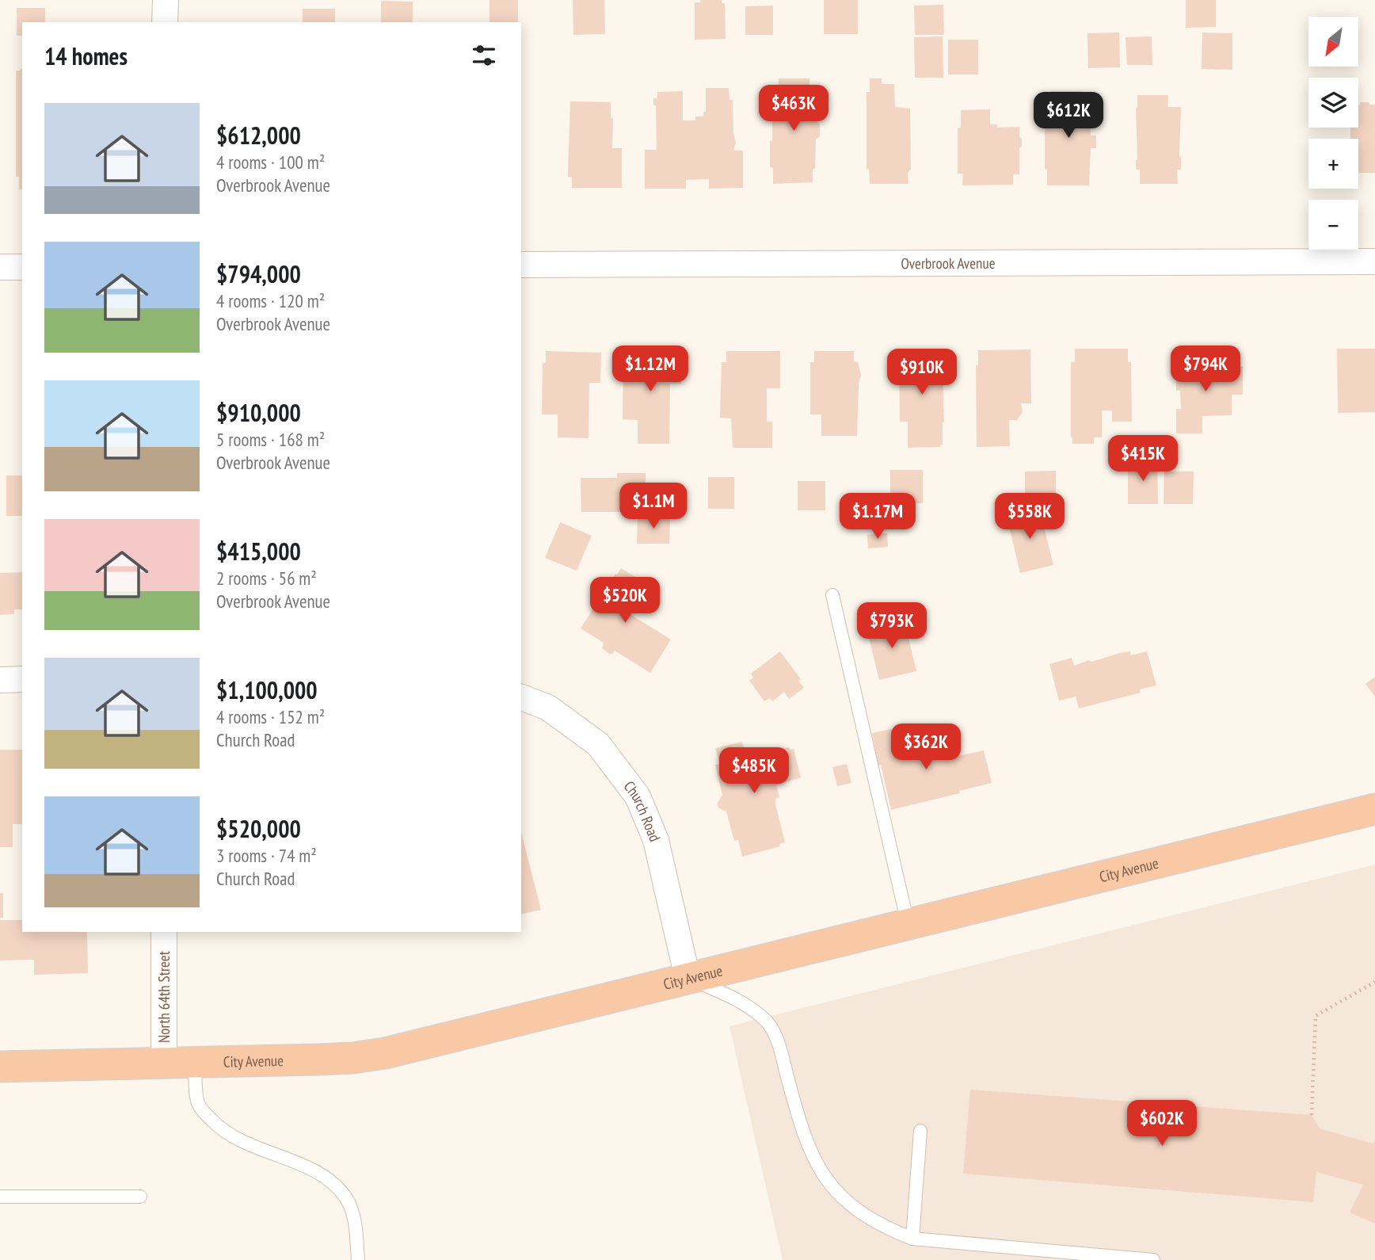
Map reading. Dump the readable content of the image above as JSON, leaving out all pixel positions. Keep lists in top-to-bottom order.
{
  "streets": {
    "highway": ["City Avenue"],
    "street": ["Overbrook Avenue", "Church Road", "North 64th Street"]
  },
  "crossings": [
    ["Church Road", "City Avenue"],
    ["City Avenue", "North 64th Street"]
  ],
  "north": "bottom left",
  "page": {
    "map_buttons": ["+", "−"],
    "heading": "14 homes",
    "price": [
      "$463K",
      "$612K",
      "$1.12M",
      "$794K",
      "$910K",
      "$415K",
      "$1.1M",
      "$1.17M",
      "$558K",
      "$520K",
      "$793K",
      "$362K",
      "$485K",
      "$602K"
    ],
    "list": [
      {
        "name": "$612,000",
        "note": "4 rooms · 100 m² · Overbrook Avenue"
      },
      {
        "name": "$794,000",
        "note": "4 rooms · 120 m² · Overbrook Avenue"
      },
      {
        "name": "$910,000",
        "note": "5 rooms · 168 m² · Overbrook Avenue"
      },
      {
        "name": "$415,000",
        "note": "2 rooms · 56 m² · Overbrook Avenue"
      },
      {
        "name": "$1,100,000",
        "note": "4 rooms · 152 m² · Church Road"
      },
      {
        "name": "$520,000",
        "note": "3 rooms · 74 m² · Church Road"
      }
    ]
  }
}
